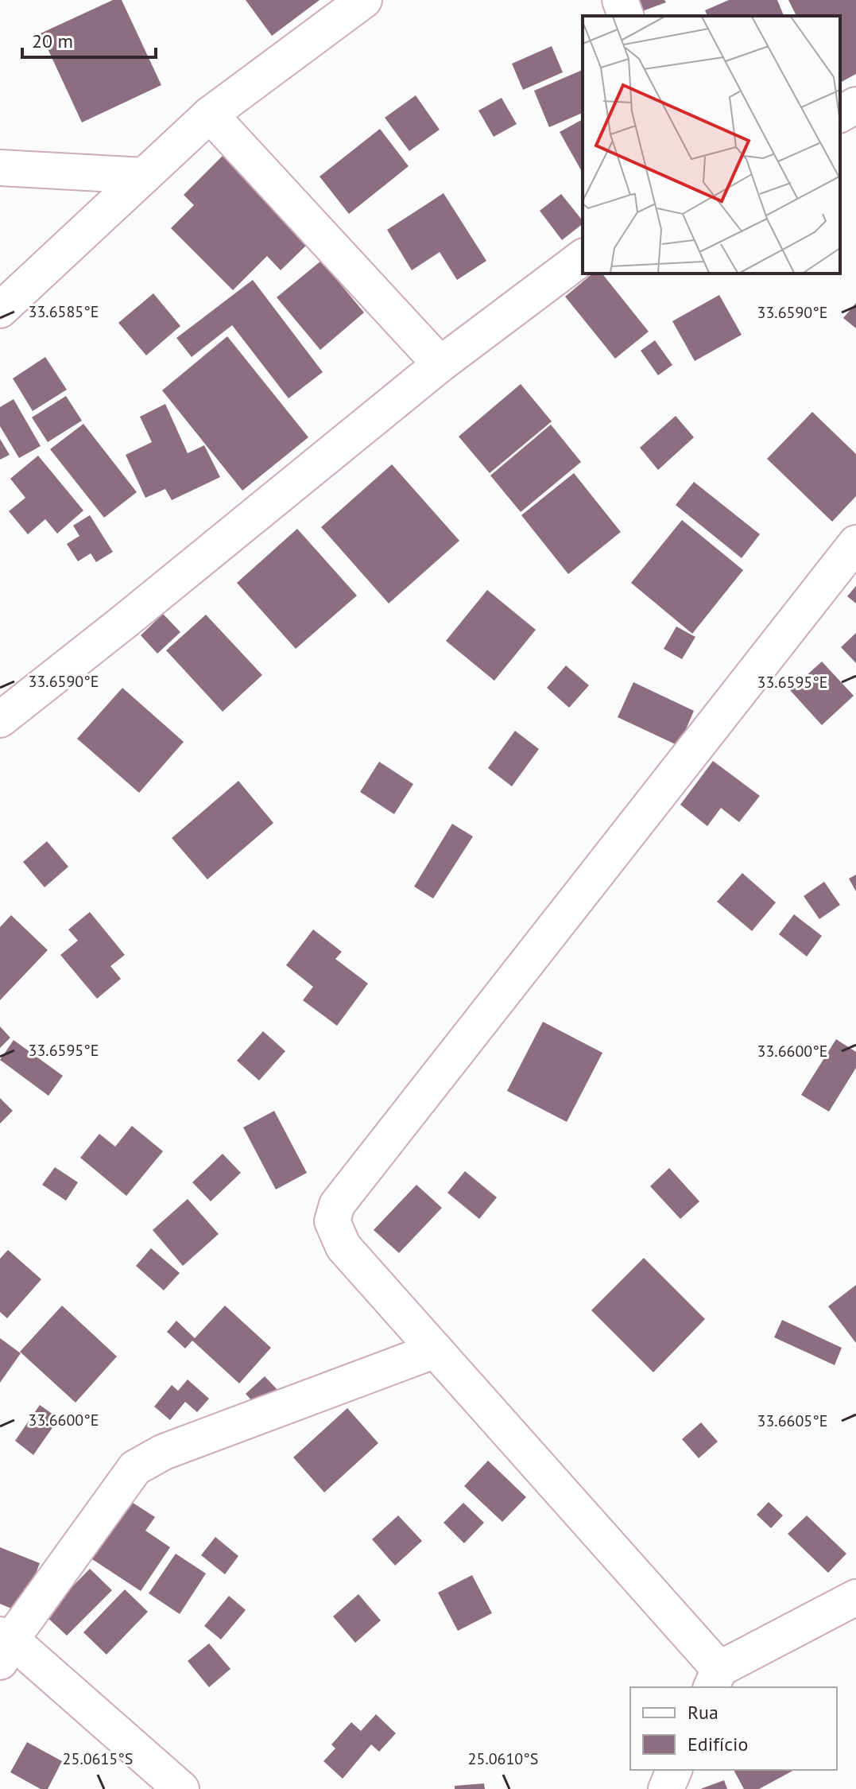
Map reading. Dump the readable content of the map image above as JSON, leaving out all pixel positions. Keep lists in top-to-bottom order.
{
  "legend": ["Rua", "Edifício"],
  "scale_bar": "20 m",
  "coordinates": [
    "33.6585°E",
    "33.6590°E",
    "33.6595°E",
    "33.6600°E",
    "33.6605°E",
    "25.0615°S",
    "25.0610°S"
  ]
}
